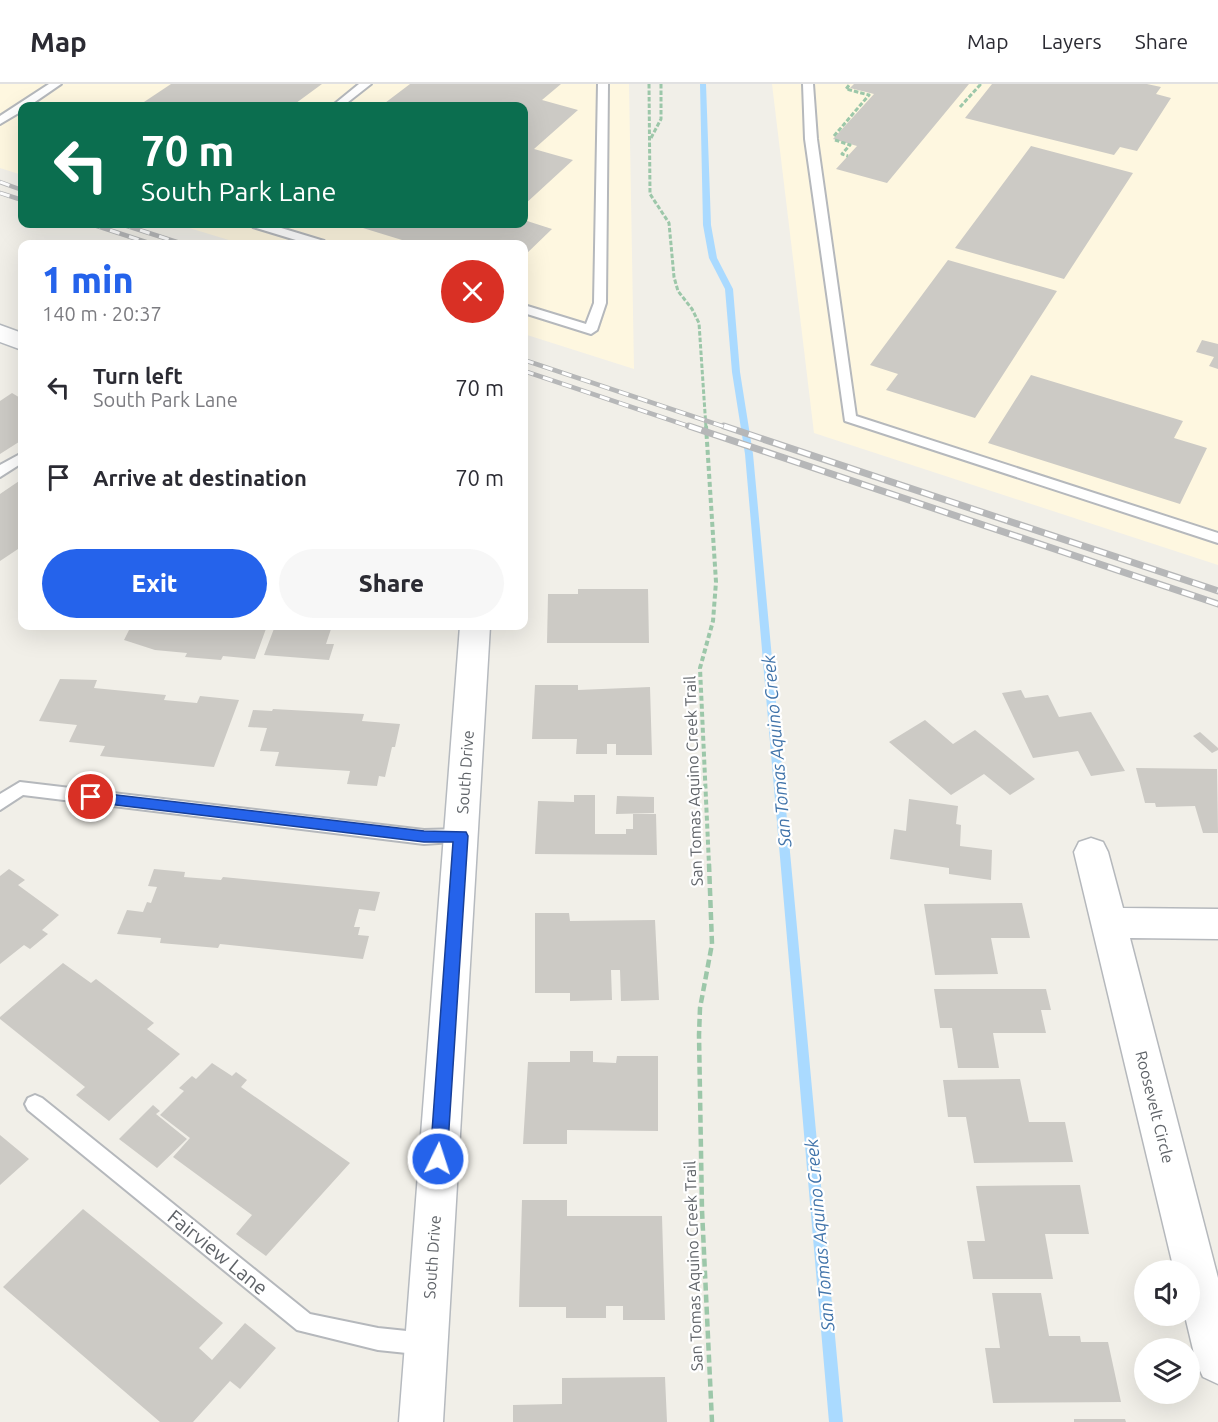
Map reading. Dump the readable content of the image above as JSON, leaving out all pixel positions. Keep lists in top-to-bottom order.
{
  "streets": {
    "street": ["South Drive", "Roosevelt Circle"],
    "lane": ["Fairview Lane"],
    "path": ["San Tomas Aquino Creek Trail"]
  },
  "crossings": [
    ["South Drive", "Fairview Lane"]
  ],
  "water": ["San Tomas Aquino Creek"],
  "page": {
    "header": "Map",
    "nav": ["Map", "Layers", "Share"],
    "turn": ["70 m", "South Park Lane"],
    "heading": ["1 min", "140 m · 20:37"],
    "list": [
      {
        "name": "Turn left",
        "note": "South Park Lane",
        "value": "70 m"
      },
      {
        "name": "Arrive at destination",
        "value": "70 m"
      }
    ],
    "buttons": ["Exit", "Share"]
  }
}
